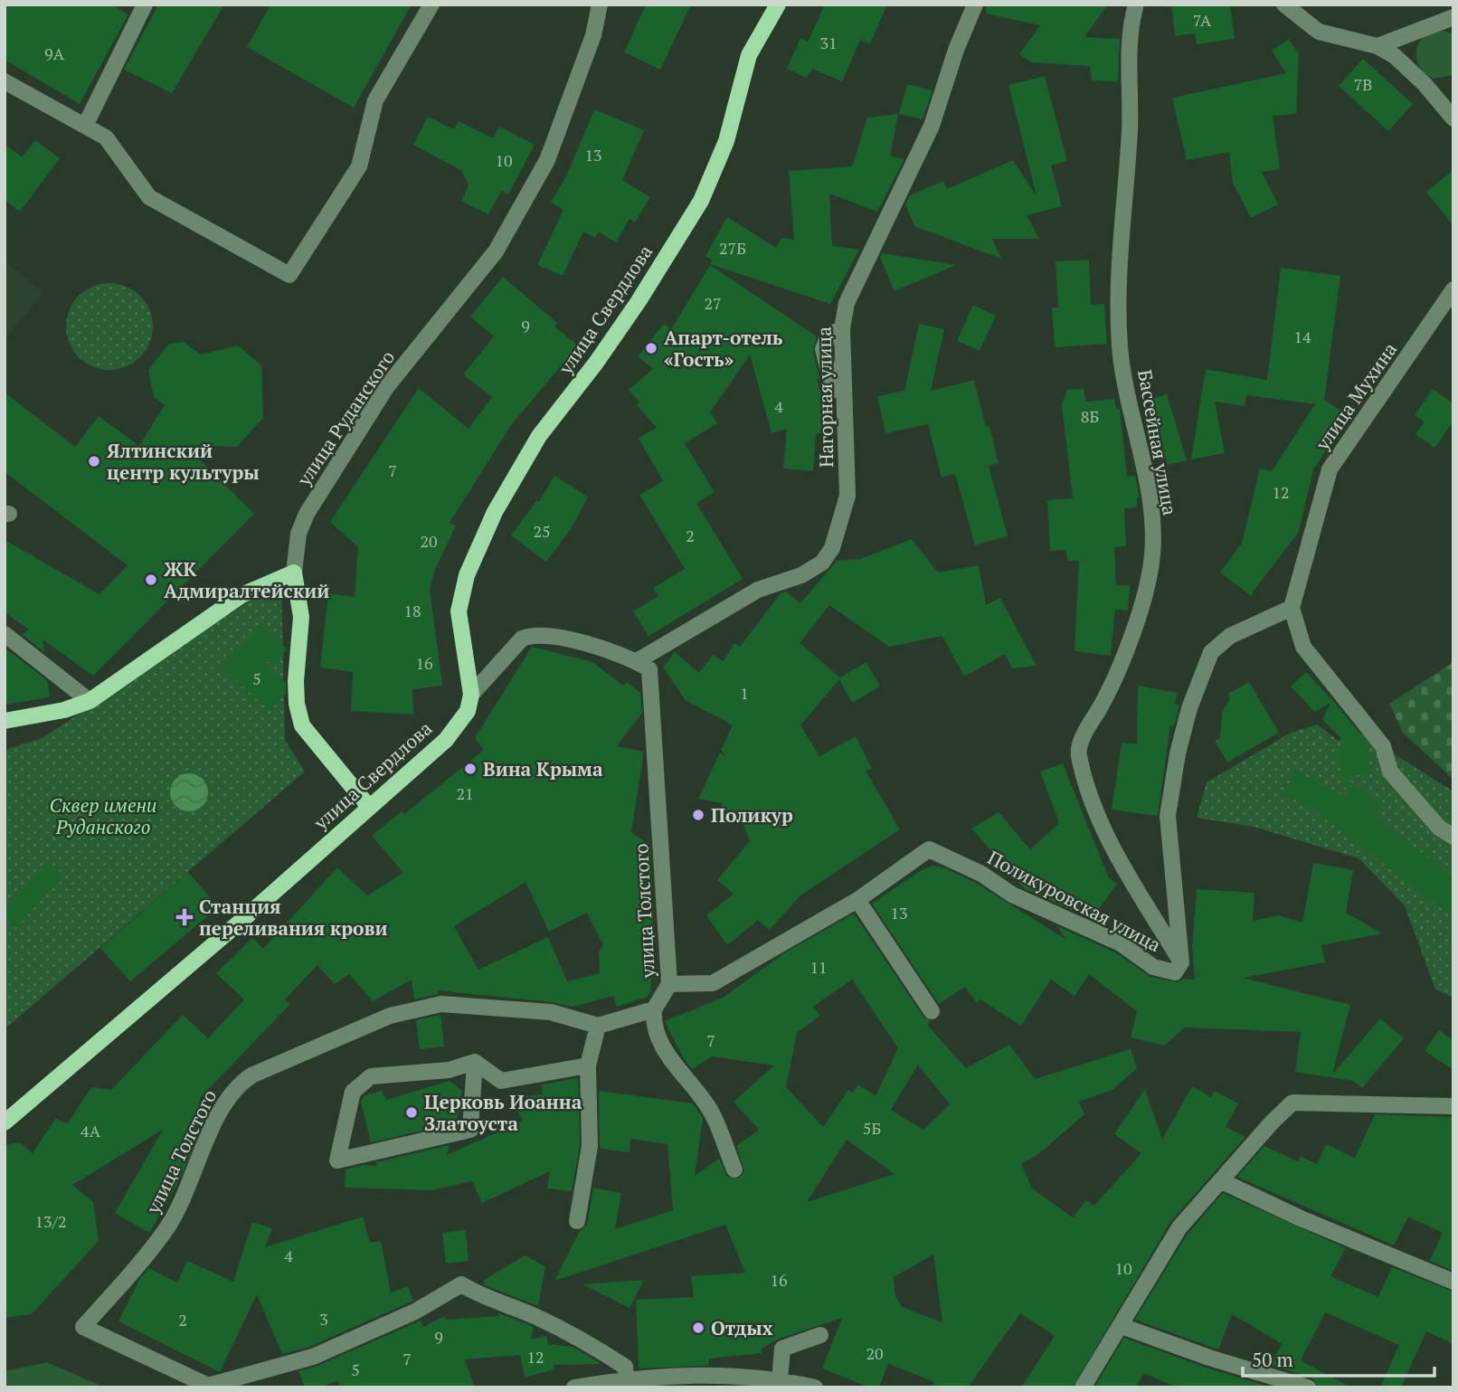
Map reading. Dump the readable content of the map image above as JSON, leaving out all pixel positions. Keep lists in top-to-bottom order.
{
  "streets": {
    "main road": ["улица Свердлова"],
    "street": [
      "улица Мухина",
      "Нагорная улица",
      "улица Руданского",
      "Бассейная улица",
      "Поликуровская улица",
      "улица Толстого"
    ]
  },
  "crossings": [
    ["улица Мухина", "Поликуровская улица"],
    ["Нагорная улица", "улица Толстого"],
    ["Бассейная улица", "Поликуровская улица"],
    ["Поликуровская улица", "улица Толстого"]
  ],
  "parks": ["Сквер имени Руданского"],
  "places": {
    "other": [
      "Апарт-отель «Гость»",
      "Ялтинский центр культуры",
      "ЖК Адмиралтейский",
      "Вина Крыма",
      "Поликур",
      "Церковь Иоанна Златоуста",
      "Отдых"
    ],
    "health": ["Станция переливания крови"]
  },
  "house_numbers": [
    "7А",
    "31",
    "9А",
    "7В",
    "13",
    "10",
    "27Б",
    "27",
    "9",
    "14",
    "4",
    "8Б",
    "7",
    "12",
    "25",
    "2",
    "20",
    "18",
    "16",
    "5",
    "1",
    "21",
    "13",
    "11",
    "7",
    "5Б",
    "4А",
    "13/2",
    "4",
    "10",
    "16",
    "3",
    "2",
    "9",
    "20",
    "12",
    "7",
    "5"
  ],
  "scale_bar": "50 m"
}
